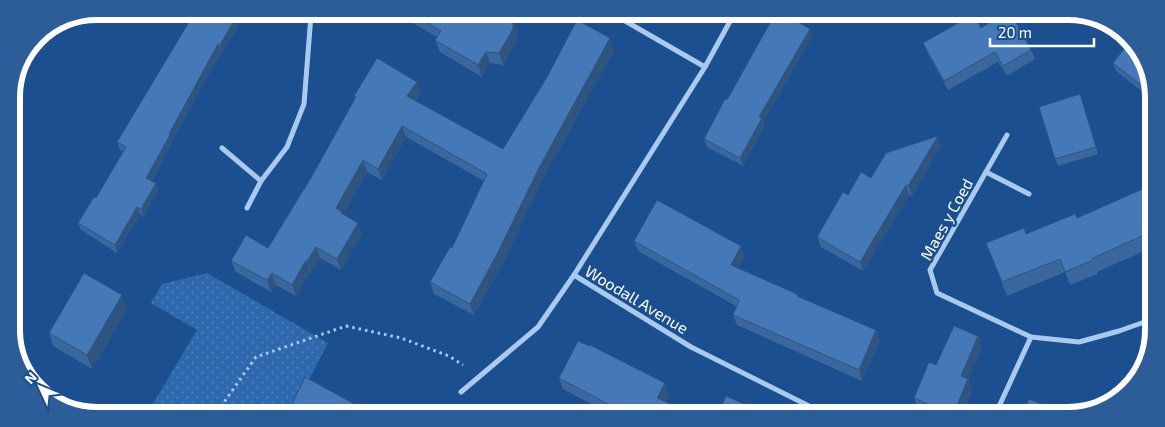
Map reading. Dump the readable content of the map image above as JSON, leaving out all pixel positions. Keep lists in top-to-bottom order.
{
  "streets": {
    "street": ["Maes y Coed", "Woodall Avenue"]
  },
  "scale_bar": "20 m",
  "north": "top left"
}
